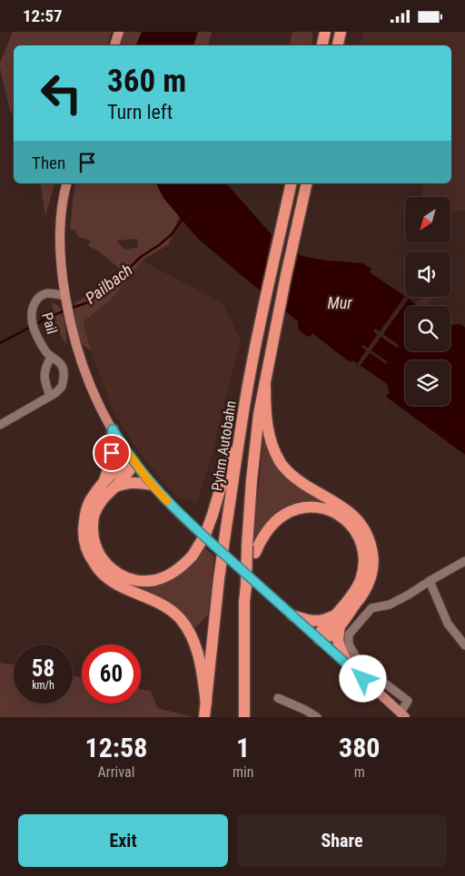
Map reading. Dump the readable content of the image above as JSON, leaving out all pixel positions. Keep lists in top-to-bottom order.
{
  "streets": {
    "highway": ["Pyhrn Autobahn"],
    "street": ["Pail"]
  },
  "water": ["Pailbach", "Mur"],
  "north": "bottom left",
  "page": {
    "status": "12:57",
    "turn": ["360 m", "Turn left"],
    "then": "Then",
    "speed": "58 km/h",
    "limit": "60",
    "eta": [
      "12:58",
      "Arrival",
      "1",
      "min",
      "380",
      "m"
    ],
    "buttons": ["Exit", "Share"]
  }
}
